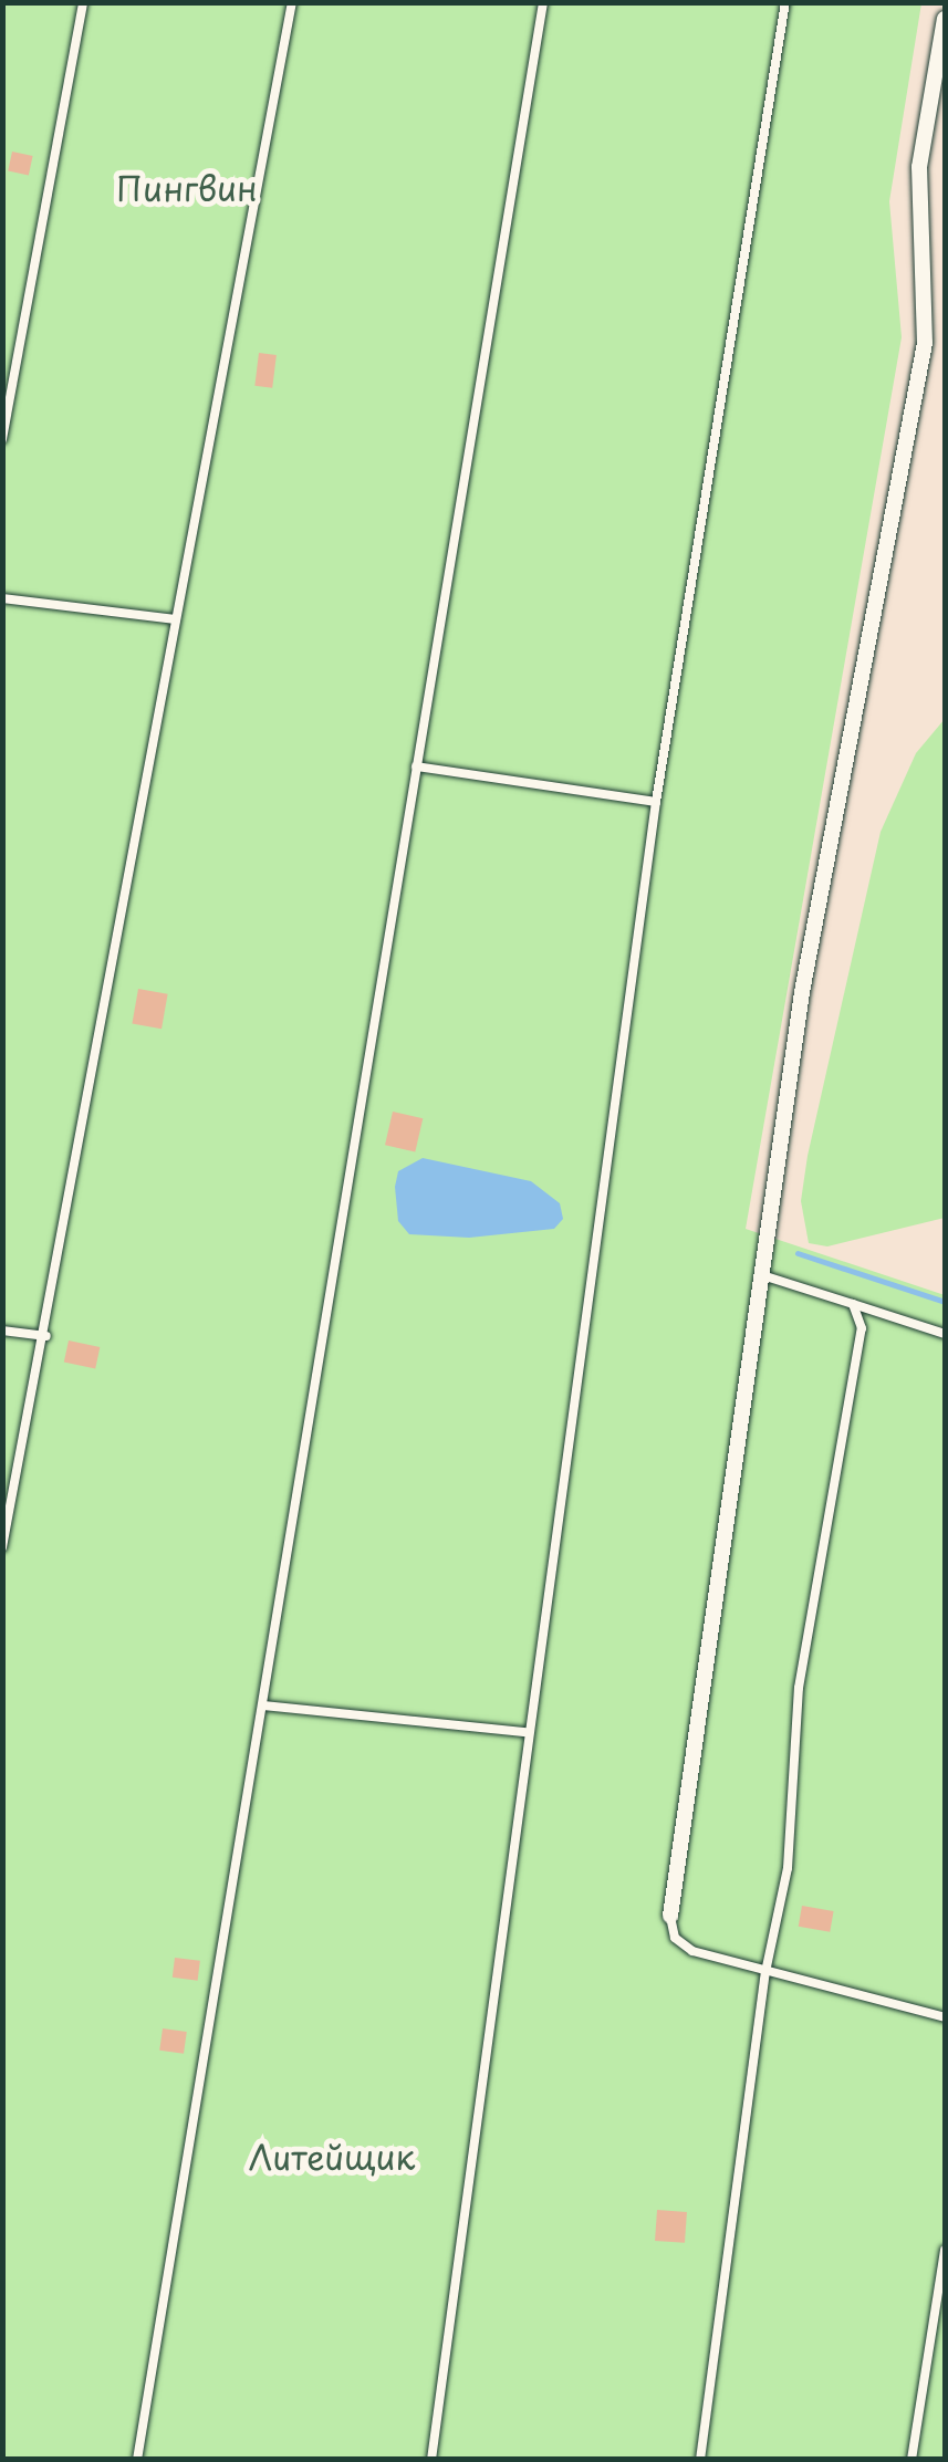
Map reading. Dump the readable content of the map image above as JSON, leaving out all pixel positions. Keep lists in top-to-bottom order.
{
  "parks": ["Пингвин", "Литейщик"]
}
